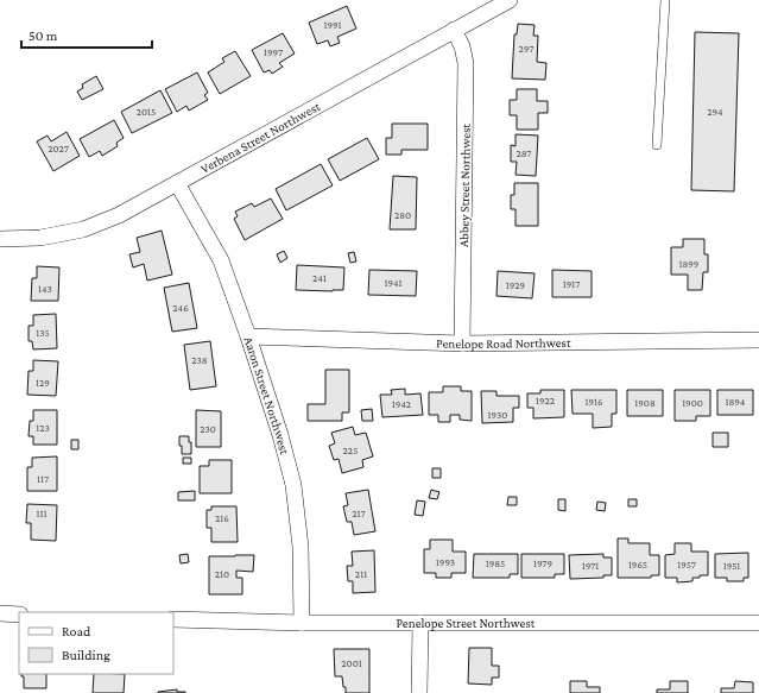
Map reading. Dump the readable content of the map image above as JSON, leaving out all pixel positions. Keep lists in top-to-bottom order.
{
  "streets": {
    "street": [
      "Verbena Street Northwest",
      "Abbey Street Northwest",
      "Penelope Road Northwest",
      "Aaron Street Northwest",
      "Penelope Street Northwest"
    ]
  },
  "crossings": [
    ["Verbena Street Northwest", "Abbey Street Northwest"],
    ["Verbena Street Northwest", "Aaron Street Northwest"],
    ["Abbey Street Northwest", "Penelope Road Northwest"],
    ["Penelope Road Northwest", "Aaron Street Northwest"],
    ["Aaron Street Northwest", "Penelope Street Northwest"]
  ],
  "house_numbers": [
    "1991",
    "297",
    "1997",
    "2015",
    "294",
    "2027",
    "287",
    "280",
    "1899",
    "241",
    "1941",
    "1917",
    "1929",
    "143",
    "246",
    "135",
    "238",
    "129",
    "1922",
    "1916",
    "1894",
    "1908",
    "1900",
    "1942",
    "1930",
    "123",
    "230",
    "225",
    "117",
    "111",
    "217",
    "216",
    "1993",
    "1985",
    "1979",
    "1965",
    "1957",
    "1971",
    "1951",
    "210",
    "211",
    "2001"
  ],
  "legend": ["Road", "Building"],
  "scale_bar": "50 m"
}
